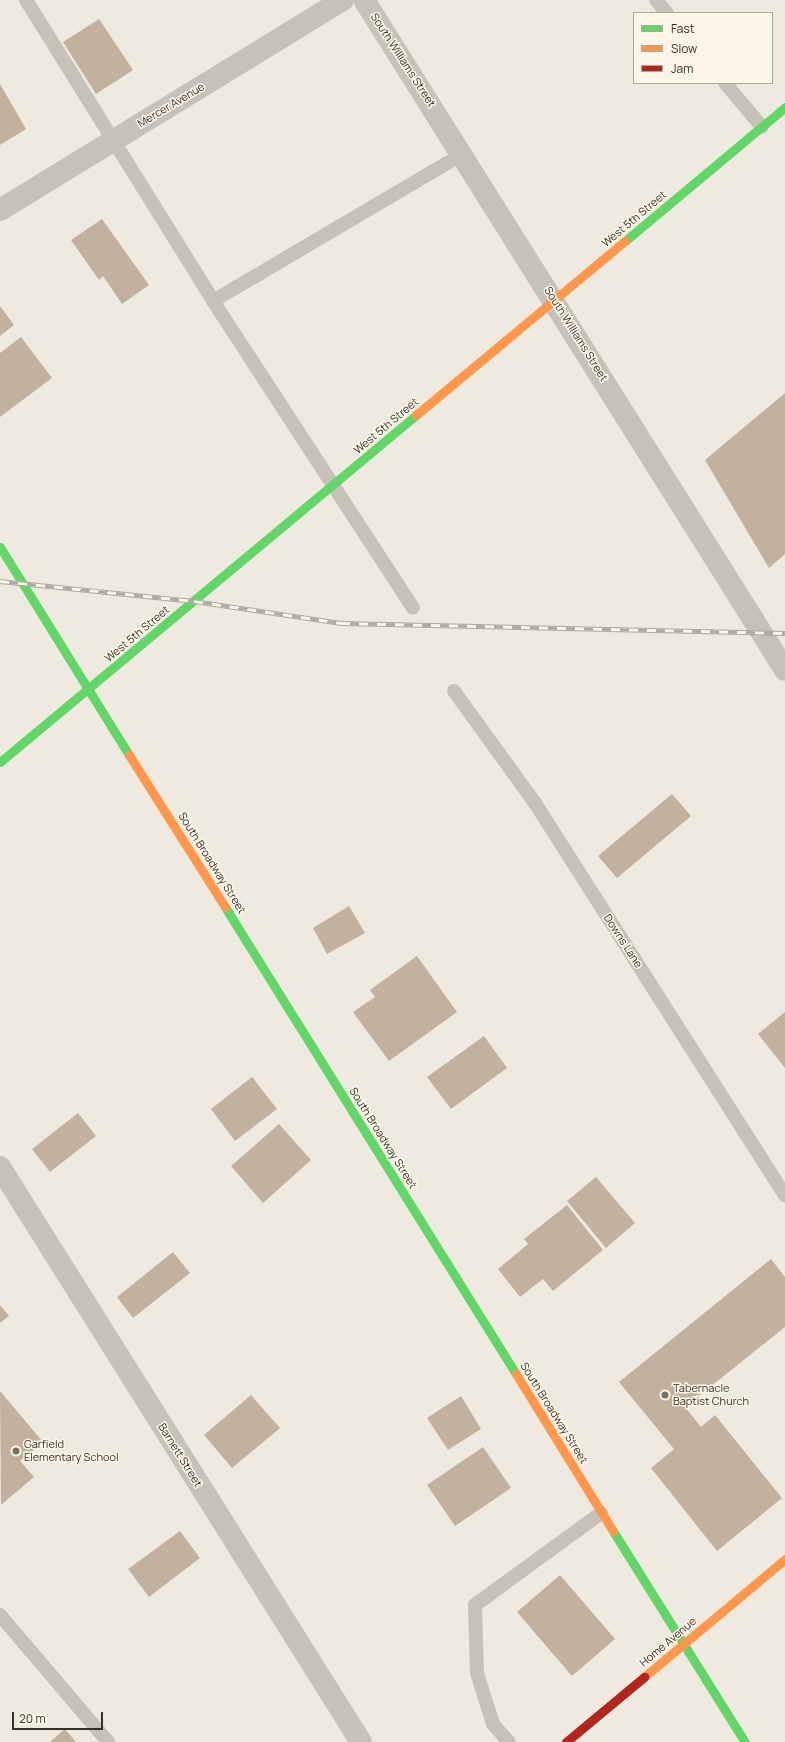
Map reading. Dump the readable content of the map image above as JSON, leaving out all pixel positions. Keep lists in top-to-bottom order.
{
  "streets": {
    "street": [
      "South Williams Street",
      "Mercer Avenue",
      "West 5th Street",
      "South Broadway Street",
      "Barnett Street",
      "Home Avenue"
    ],
    "lane": ["Downs Lane"]
  },
  "crossings": [
    ["South Williams Street", "West 5th Street"],
    ["West 5th Street", "South Broadway Street"],
    ["South Broadway Street", "Home Avenue"]
  ],
  "places": ["Tabernacle Baptist Church", "Garfield Elementary School"],
  "legend": ["Fast", "Slow", "Jam"],
  "scale_bar": "20 m"
}
